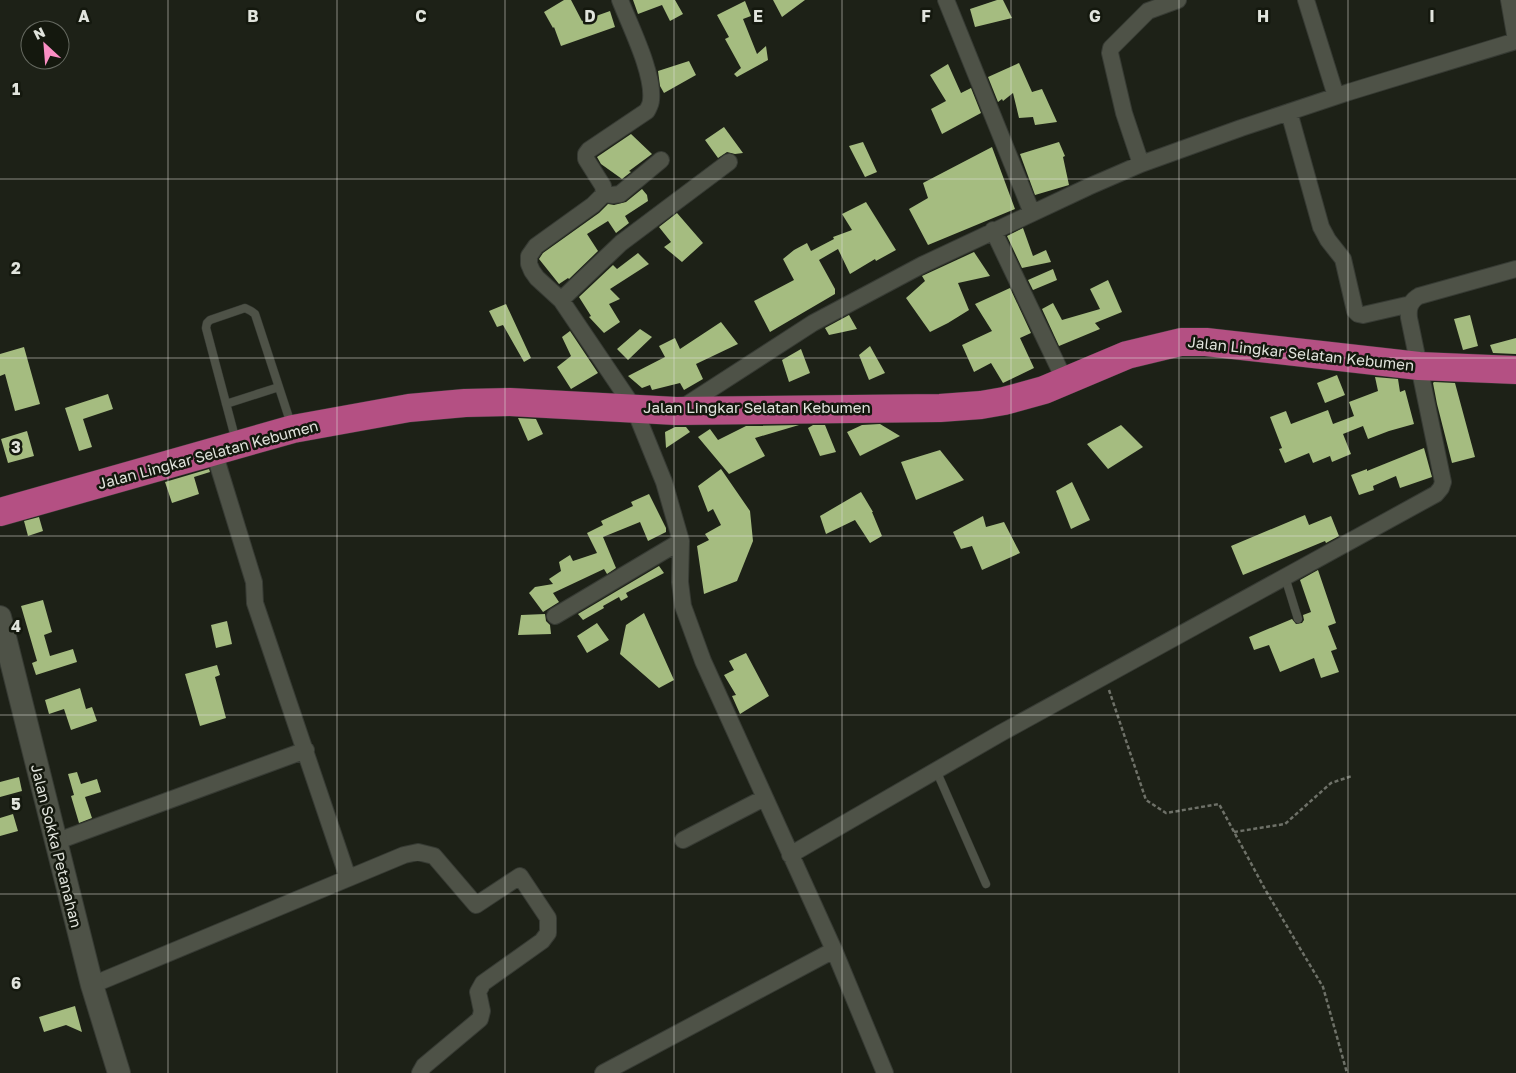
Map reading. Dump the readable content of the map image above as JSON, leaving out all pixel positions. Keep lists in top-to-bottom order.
{
  "streets": {
    "highway": ["Jalan Lingkar Selatan Kebumen"],
    "main road": ["Jalan Sokka Petanahan"]
  },
  "north": "top left",
  "grid": {
    "columns": [
      "A",
      "B",
      "C",
      "D",
      "E",
      "F",
      "G",
      "H",
      "I"
    ],
    "rows": [
      "1",
      "2",
      "3",
      "4",
      "5",
      "6"
    ]
  }
}
